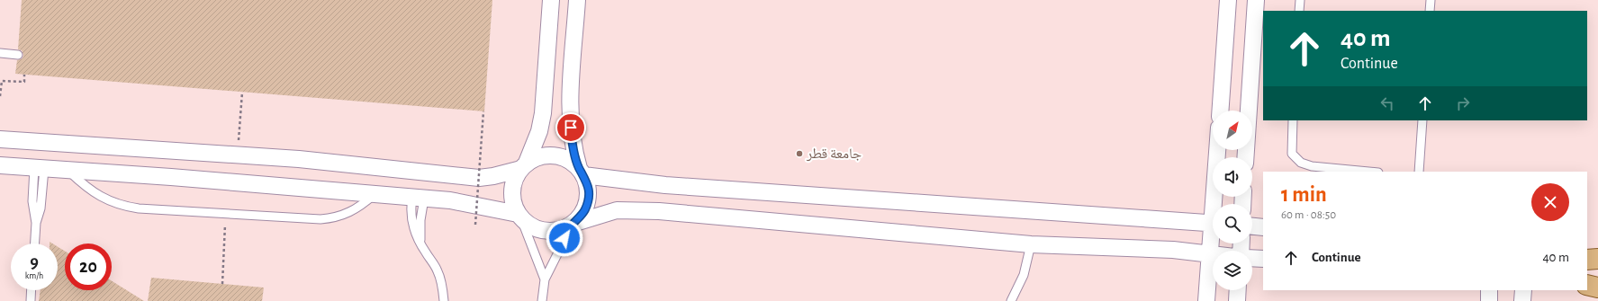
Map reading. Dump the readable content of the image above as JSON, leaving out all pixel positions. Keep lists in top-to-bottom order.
{
  "places": ["جامعة قطر"],
  "north": "top right",
  "page": {
    "turn": ["40 m", "Continue"],
    "heading": ["1 min", "60 m · 08:50"],
    "list": [
      {
        "name": "Continue",
        "value": "40 m"
      }
    ],
    "speed": "9 km/h",
    "limit": "20"
  }
}
